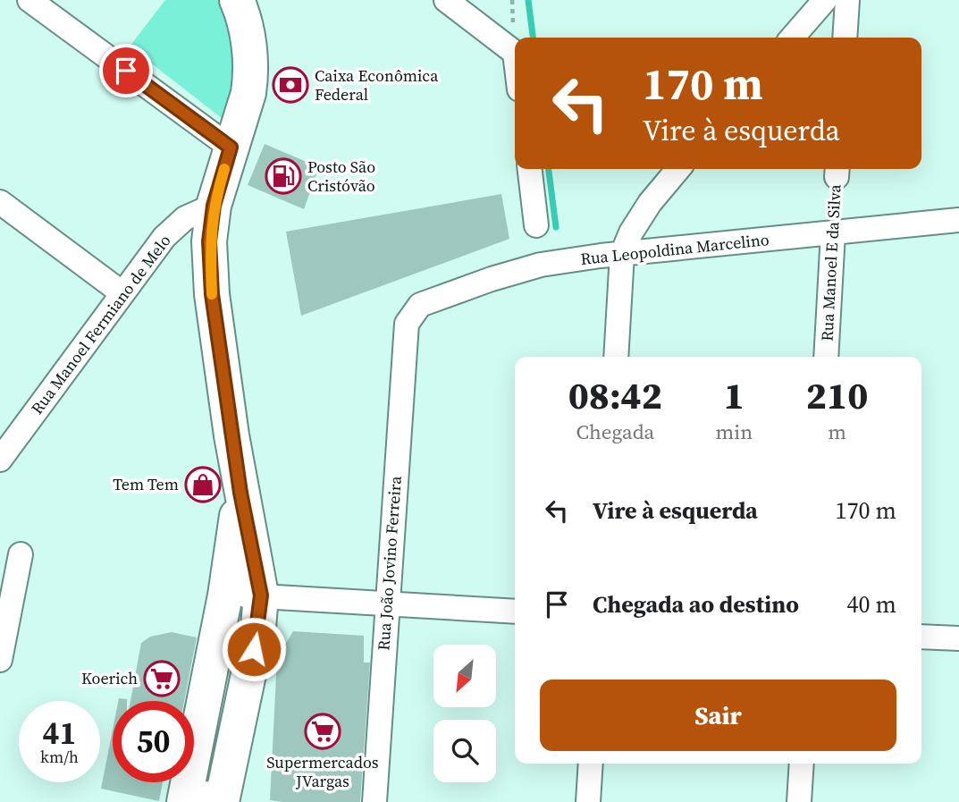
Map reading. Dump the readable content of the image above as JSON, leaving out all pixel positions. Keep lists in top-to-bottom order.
{
  "streets": {
    "street": [
      "Rua Leopoldina Marcelino",
      "Rua Manoel E da Silva",
      "Rua Manoel Fermiano de Melo",
      "Rua João Jovino Ferreira"
    ]
  },
  "crossings": [
    ["Rua Leopoldina Marcelino", "Rua Manoel E da Silva"],
    ["Rua Leopoldina Marcelino", "Rua João Jovino Ferreira"]
  ],
  "places": {
    "bank": ["Caixa Econômica Federal"],
    "fuel station": ["Posto São Cristóvão"],
    "shop": ["Tem Tem"],
    "supermarket": ["Koerich", "Supermercados JVargas"]
  },
  "north": "bottom left",
  "page": {
    "turn": ["170 m", "Vire à esquerda"],
    "eta": [
      "08:42",
      "Chegada",
      "1",
      "min",
      "210",
      "m"
    ],
    "list": [
      {
        "name": "Vire à esquerda",
        "value": "170 m"
      },
      {
        "name": "Chegada ao destino",
        "value": "40 m"
      }
    ],
    "buttons": "Sair",
    "speed": "41 km/h",
    "limit": "50"
  }
}
